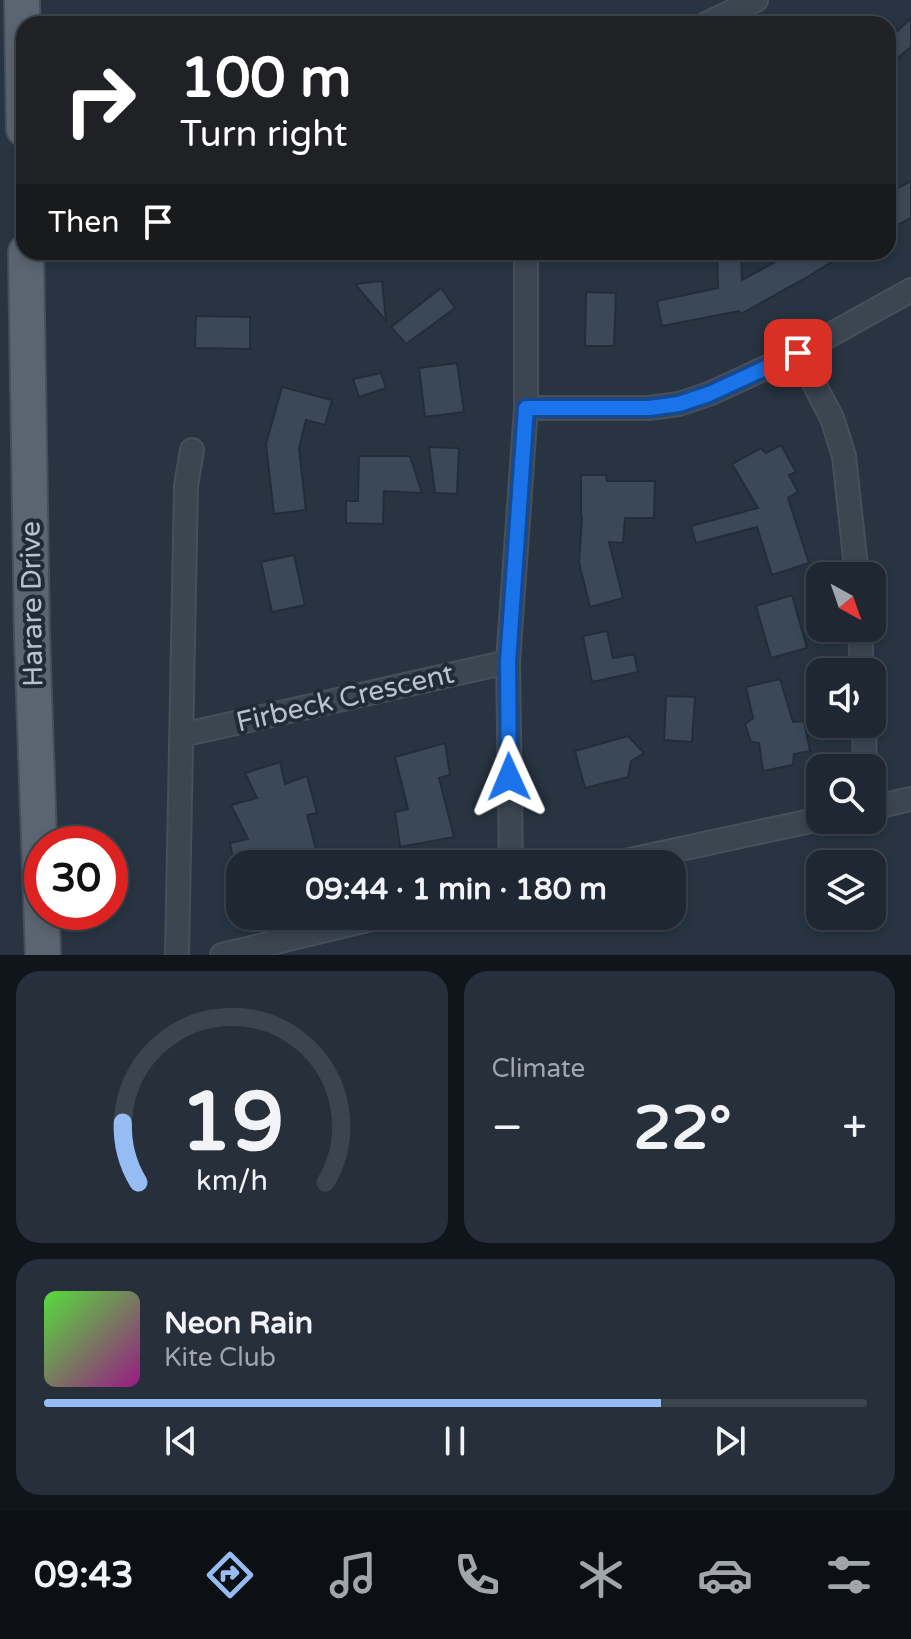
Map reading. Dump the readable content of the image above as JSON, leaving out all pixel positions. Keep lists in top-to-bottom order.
{
  "streets": {
    "main road": ["Harare Drive"],
    "street": ["Firbeck Crescent"]
  },
  "north": "bottom right",
  "page": {
    "turn": ["100 m", "Turn right"],
    "then": "Then",
    "limit": "30",
    "trip": "09:44 · 1 min · 180 m",
    "tile": "Climate",
    "heat": ["−", "22°", "+"],
    "song": ["Neon Rain", "Kite Club"],
    "tabs": "09:43",
    "gauge": ["19", "km/h"]
  }
}
